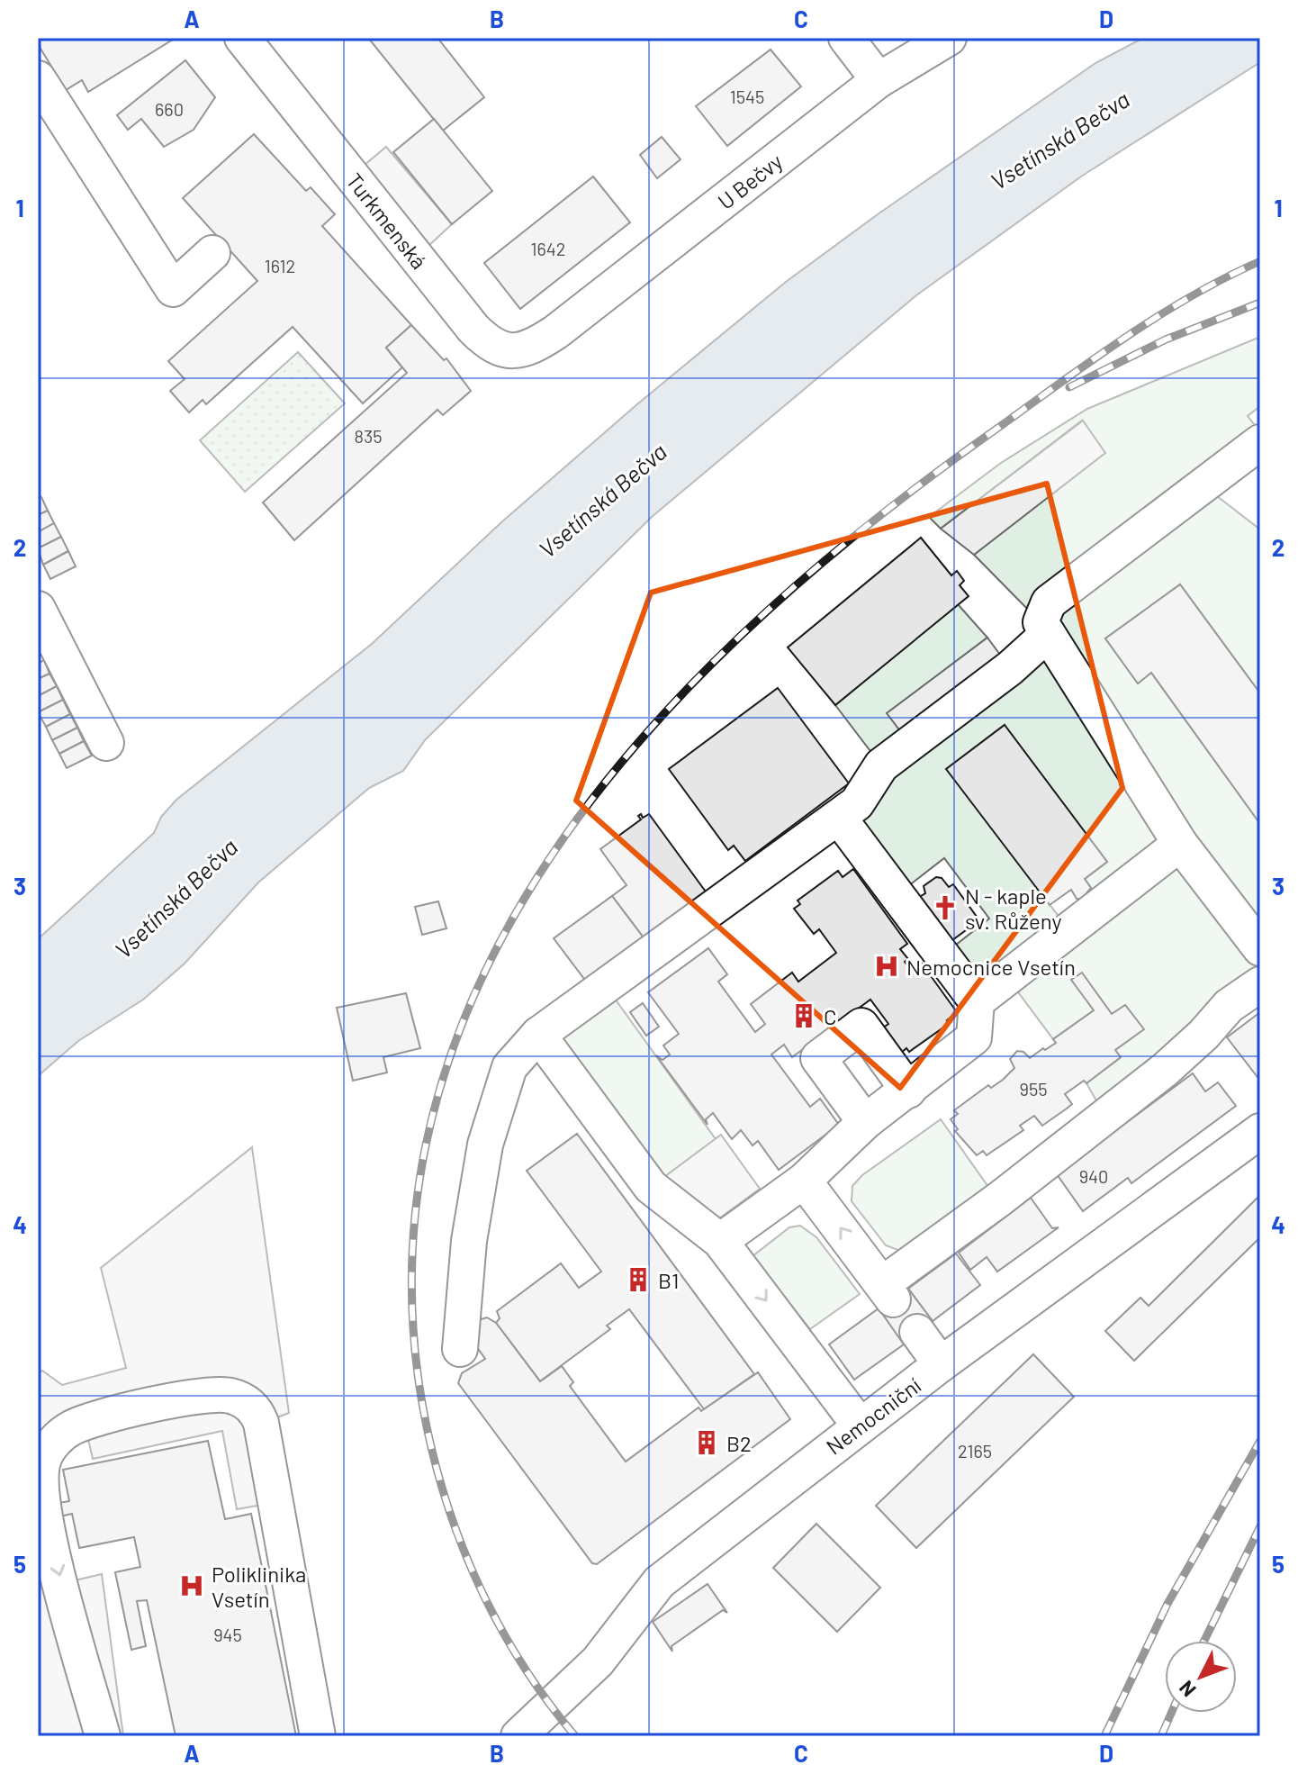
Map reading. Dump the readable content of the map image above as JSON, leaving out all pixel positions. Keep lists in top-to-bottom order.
{
  "streets": {
    "street": ["U Bečvy", "Turkmenská", "Nemocniční"]
  },
  "crossings": [
    ["U Bečvy", "Turkmenská"]
  ],
  "water": ["Vsetínská Bečva"],
  "places": {
    "church": ["N - kaple sv. Růženy"],
    "hospital": ["Nemocnice Vsetín", "Poliklinika Vsetín"],
    "building": ["C", "B1", "B2"]
  },
  "house_numbers": [
    "1545",
    "660",
    "1642",
    "1612",
    "835",
    "955",
    "940",
    "2165",
    "945"
  ],
  "north": "bottom left",
  "grid": {
    "columns": [
      "A",
      "B",
      "C",
      "D"
    ],
    "rows": [
      "1",
      "2",
      "3",
      "4",
      "5"
    ]
  }
}
